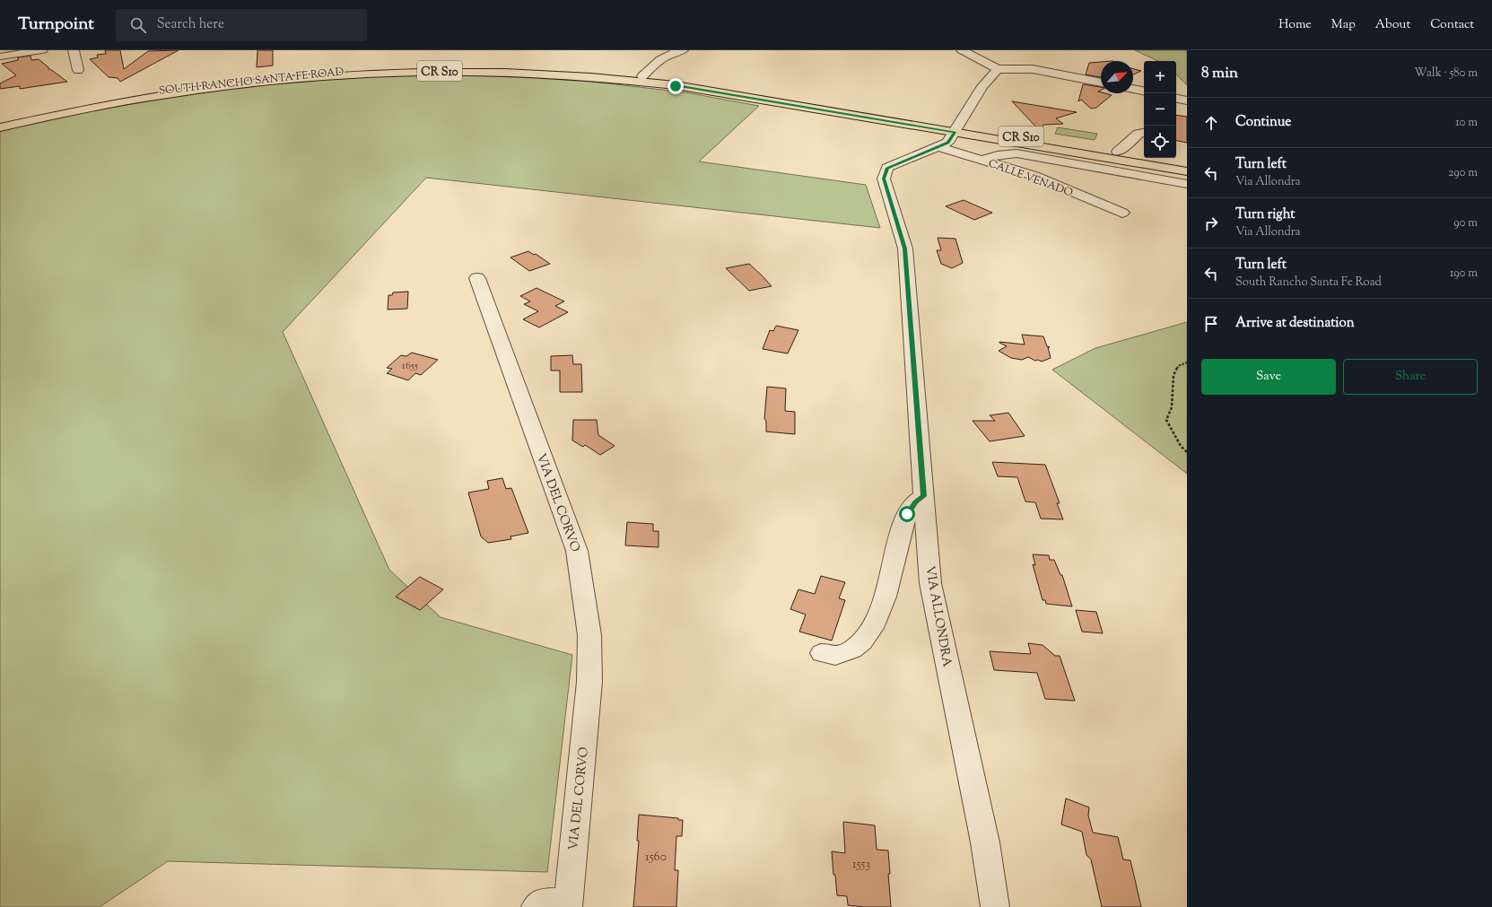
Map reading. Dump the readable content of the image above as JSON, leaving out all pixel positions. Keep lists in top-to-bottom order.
{
  "streets": {
    "main road": ["CR S10", "SOUTH RANCHO SANTA FE ROAD"],
    "street": ["CALLE VENADO", "VIA DEL CORVO", "VIA ALLONDRA"]
  },
  "crossings": [
    ["SOUTH RANCHO SANTA FE ROAD", "VIA ALLONDRA"],
    ["CALLE VENADO", "VIA ALLONDRA"]
  ],
  "house_numbers": ["1655", "1560", "1553"],
  "north": "top right",
  "page": {
    "header": "Turnpoint",
    "search": "Search here",
    "nav": [
      "Home",
      "Map",
      "About",
      "Contact"
    ],
    "heading": ["8 min", "Walk · 580 m"],
    "map_buttons": ["+", "−"],
    "list": [
      ["Continue", "10 m"],
      ["Turn left", "Via Allondra", "290 m"],
      ["Turn right", "Via Allondra", "90 m"],
      ["Turn left", "South Rancho Santa Fe Road", "190 m"],
      "Arrive at destination"
    ],
    "buttons": ["Save", "Share"]
  }
}
